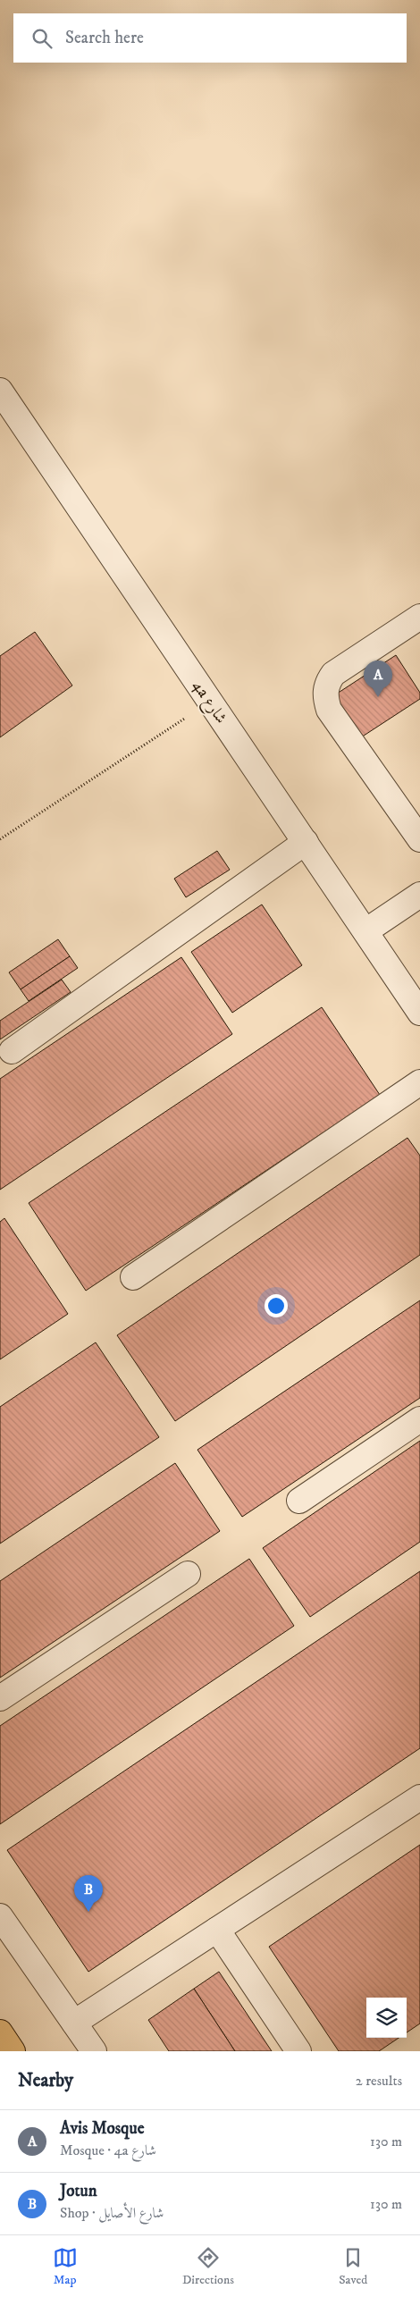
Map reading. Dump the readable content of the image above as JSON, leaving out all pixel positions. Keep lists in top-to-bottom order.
{
  "streets": {
    "street": ["4a شارع"]
  },
  "page": {
    "search": "Search here",
    "pins": ["A", "B"],
    "heading": ["Nearby", "2 results"],
    "list": [
      {
        "mark": "A",
        "name": "Avis Mosque",
        "note": "Mosque · 4a شارع",
        "value": "130 m"
      },
      {
        "mark": "B",
        "name": "Jotun",
        "note": "Shop · شارع الأصايل",
        "value": "130 m"
      }
    ],
    "nav": ["Map", "Directions", "Saved"]
  }
}
